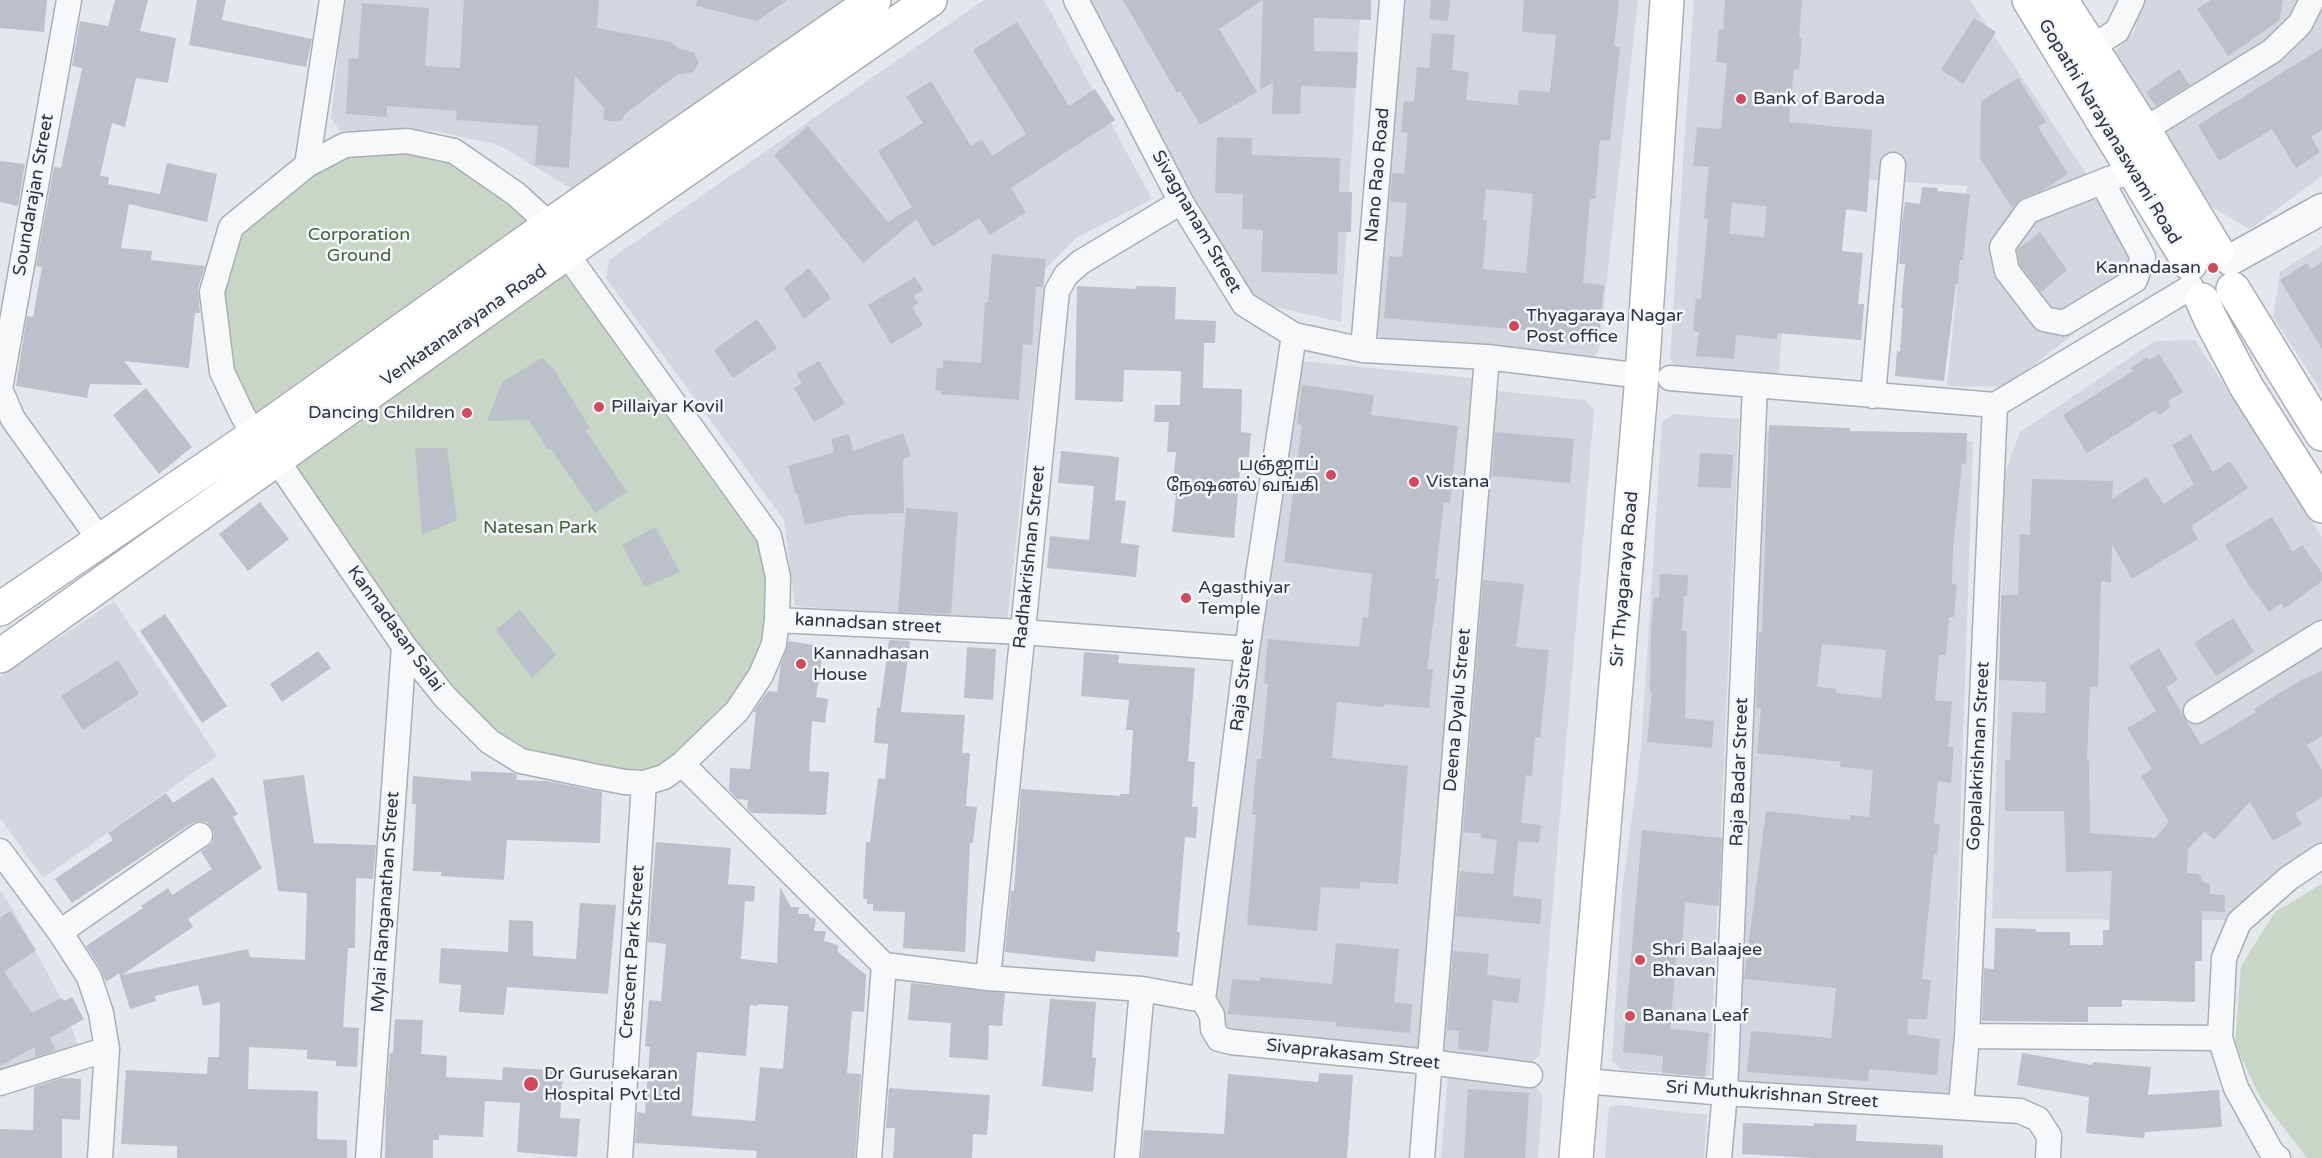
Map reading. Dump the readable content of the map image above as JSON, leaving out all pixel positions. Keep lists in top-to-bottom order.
{
  "streets": {
    "main road": ["Gopathi Narayanaswami Road", "Venkatanarayana Road", "Sir Thyagaraya Road"],
    "street": [
      "Nano Rao Road",
      "Soundarajan Street",
      "Sivagnanam Street",
      "Radhakrishnan Street",
      "kannadsan street",
      "Kannadasan Salai",
      "Raja Street",
      "Deena Dyalu Street",
      "Gopalakrishnan Street",
      "Raja Badar Street",
      "Mylai Ranganathan Street",
      "Crescent Park Street",
      "Sivaprakasam Street",
      "Sri Muthukrishnan Street"
    ]
  },
  "crossings": [
    ["Nano Rao Road", "Sivagnanam Street"],
    ["Soundarajan Street", "Venkatanarayana Road"],
    ["Sivagnanam Street", "Radhakrishnan Street"],
    ["Sivagnanam Street", "Sir Thyagaraya Road"],
    ["Sivagnanam Street", "Raja Street"],
    ["Sivagnanam Street", "Deena Dyalu Street"],
    ["Sivagnanam Street", "Gopalakrishnan Street"],
    ["Sivagnanam Street", "Raja Badar Street"],
    ["Venkatanarayana Road", "kannadsan street"],
    ["Venkatanarayana Road", "Kannadasan Salai"],
    ["Radhakrishnan Street", "kannadsan street"],
    ["Sir Thyagaraya Road", "Sri Muthukrishnan Street"],
    ["kannadsan street", "Kannadasan Salai"],
    ["kannadsan street", "Raja Street"],
    ["Kannadasan Salai", "Mylai Ranganathan Street"],
    ["Kannadasan Salai", "Crescent Park Street"],
    ["Raja Street", "Sivaprakasam Street"],
    ["Deena Dyalu Street", "Sivaprakasam Street"],
    ["Gopalakrishnan Street", "Sri Muthukrishnan Street"],
    ["Raja Badar Street", "Sri Muthukrishnan Street"]
  ],
  "parks": ["Corporation Ground", "Natesan Park"],
  "places": [
    "Bank of Baroda",
    "Kannadasan",
    "Thyagaraya Nagar Post office",
    "Pillaiyar Kovil",
    "Dancing Children",
    "பஞ்ஐாப் நேஷனல் வங்கி",
    "Vistana",
    "Agasthiyar Temple",
    "Kannadhasan House",
    "Shri Balaajee Bhavan",
    "Banana Leaf",
    "Dr Gurusekaran Hospital Pvt Ltd"
  ]
}
